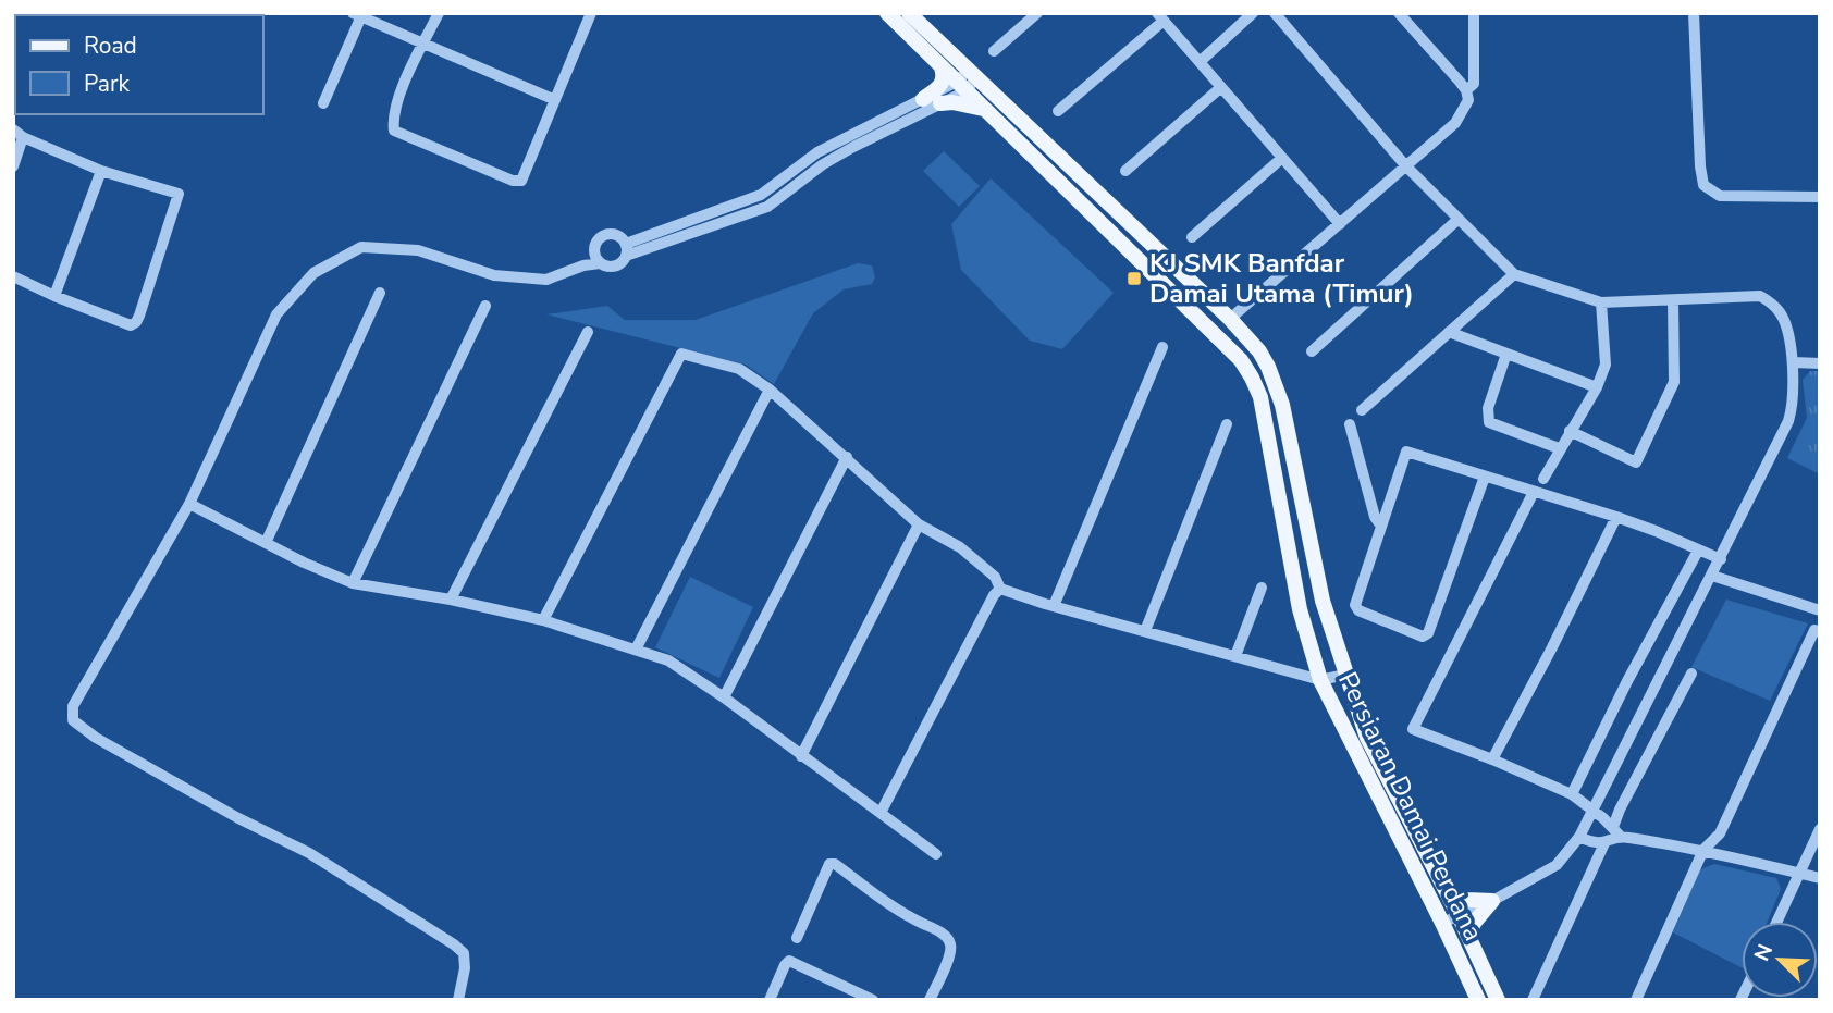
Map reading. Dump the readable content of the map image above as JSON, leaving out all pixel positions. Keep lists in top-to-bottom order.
{
  "streets": {
    "main road": ["Persiaran Damai Perdana"]
  },
  "places": {
    "transit": ["KJ SMK Banfdar Damai Utama (Timur)"]
  },
  "legend": ["Road", "Park"],
  "north": "top left"
}
